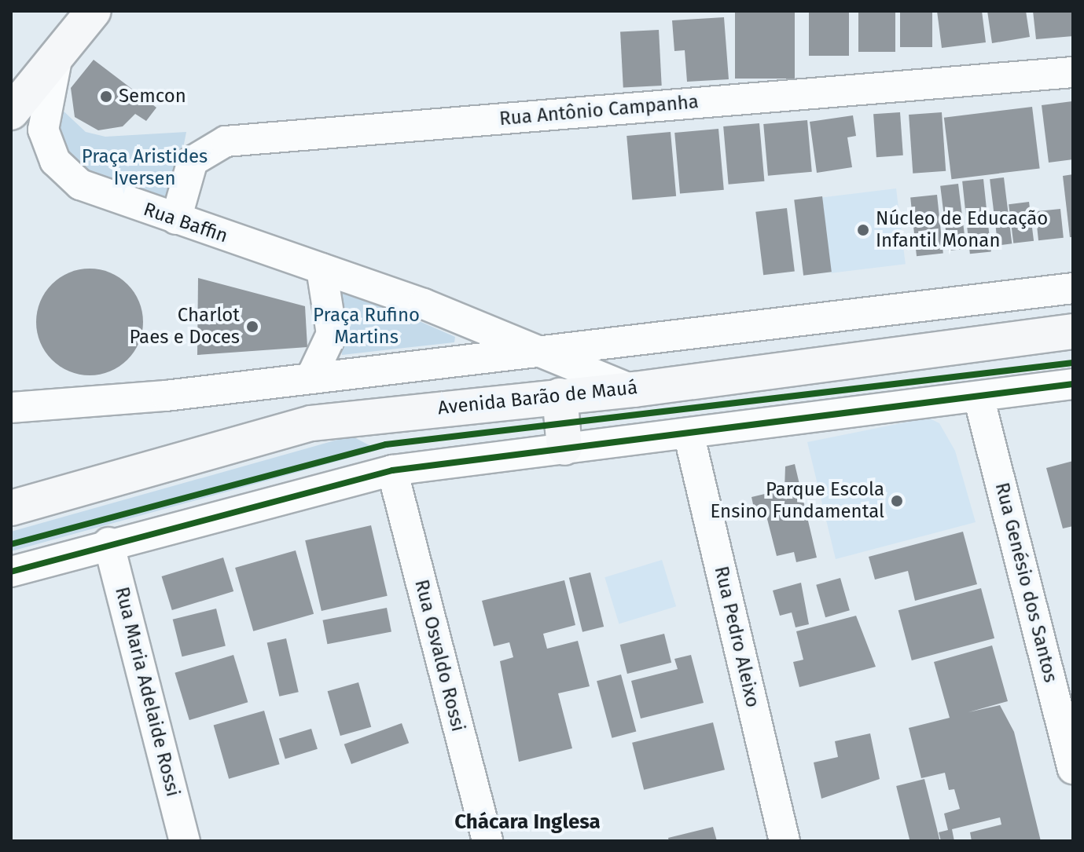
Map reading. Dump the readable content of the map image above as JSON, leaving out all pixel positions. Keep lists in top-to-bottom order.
{
  "streets": {
    "street": [
      "Rua Antônio Campanha",
      "Rua Baffin",
      "Avenida Barão de Mauá",
      "Rua Genésio dos Santos",
      "Rua Pedro Aleixo",
      "Rua Osvaldo Rossi",
      "Rua Maria Adelaide Rossi"
    ]
  },
  "crossings": [
    ["Rua Antônio Campanha", "Rua Baffin"],
    ["Rua Baffin", "Avenida Barão de Mauá"]
  ],
  "districts": ["Chácara Inglesa"],
  "parks": ["Praça Aristides Iversen", "Praça Rufino Martins"],
  "places": [
    "Semcon",
    "Núcleo de Educação Infantil Monan",
    "Charlot Paes e Doces",
    "Parque Escola Ensino Fundamental"
  ]
}
